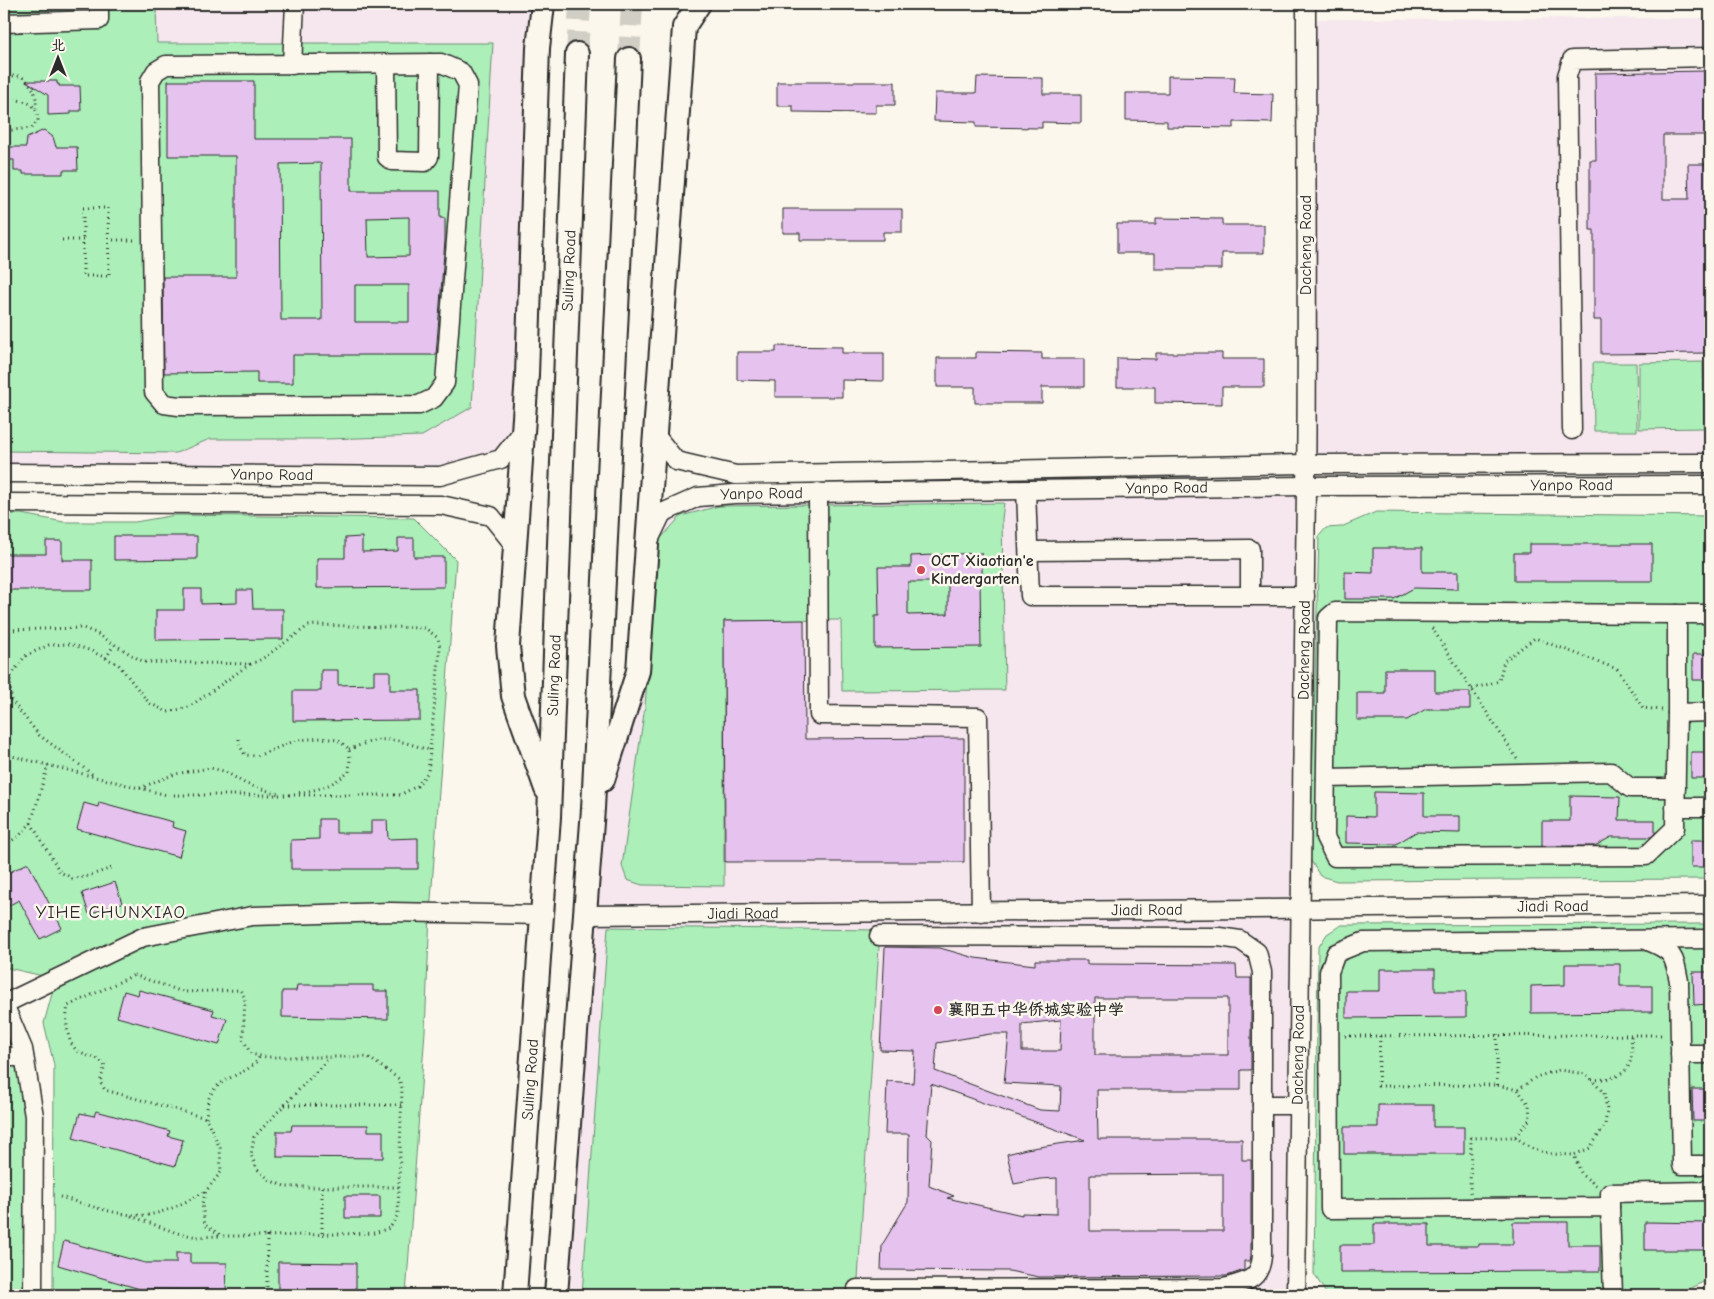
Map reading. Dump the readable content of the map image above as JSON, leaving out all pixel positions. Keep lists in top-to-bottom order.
{
  "streets": {
    "main road": ["Suling Road"],
    "street": ["Dacheng Road", "Yanpo Road", "Jiadi Road"]
  },
  "crossings": [
    ["Dacheng Road", "Yanpo Road"],
    ["Dacheng Road", "Jiadi Road"]
  ],
  "districts": ["YIHE CHUNXIAO"],
  "places": ["OCT Xiaotian'e Kindergarten", "襄阳五中华侨城实验中学"],
  "north": "top"
}
